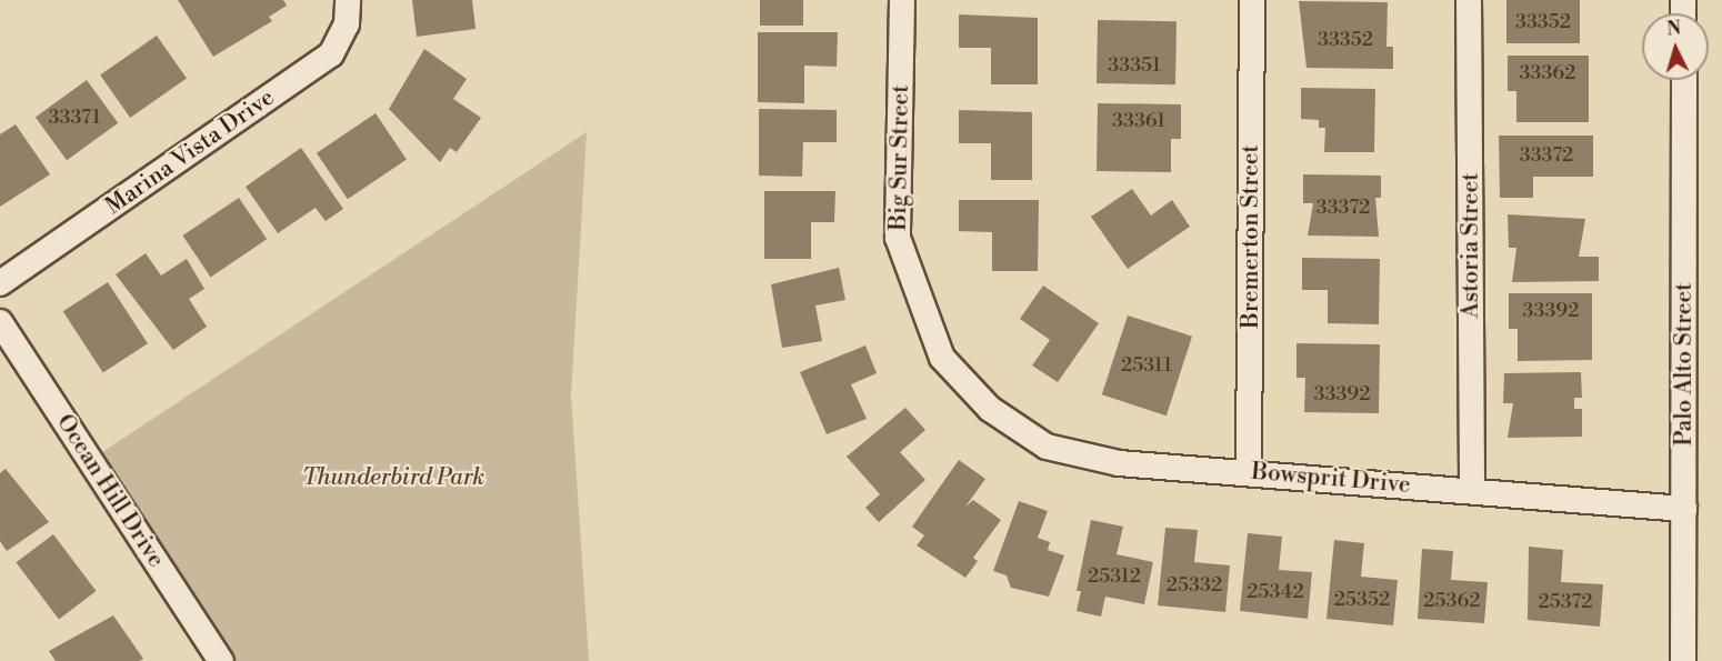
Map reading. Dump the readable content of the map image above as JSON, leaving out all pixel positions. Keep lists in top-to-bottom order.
{
  "streets": {
    "street": [
      "Marina Vista Drive",
      "Big Sur Street",
      "Bremerton Street",
      "Astoria Street",
      "Palo Alto Street",
      "Bowsprit Drive",
      "Ocean Hill Drive"
    ]
  },
  "crossings": [
    ["Big Sur Street", "Bowsprit Drive"],
    ["Bremerton Street", "Bowsprit Drive"],
    ["Astoria Street", "Bowsprit Drive"],
    ["Palo Alto Street", "Bowsprit Drive"]
  ],
  "parks": ["Thunderbird Park"],
  "house_numbers": [
    "33352",
    "33352",
    "33351",
    "33362",
    "33371",
    "33361",
    "33372",
    "33372",
    "33392",
    "25311",
    "33392",
    "25312",
    "25332",
    "25342",
    "25352",
    "25362",
    "25372"
  ],
  "north": "top"
}
